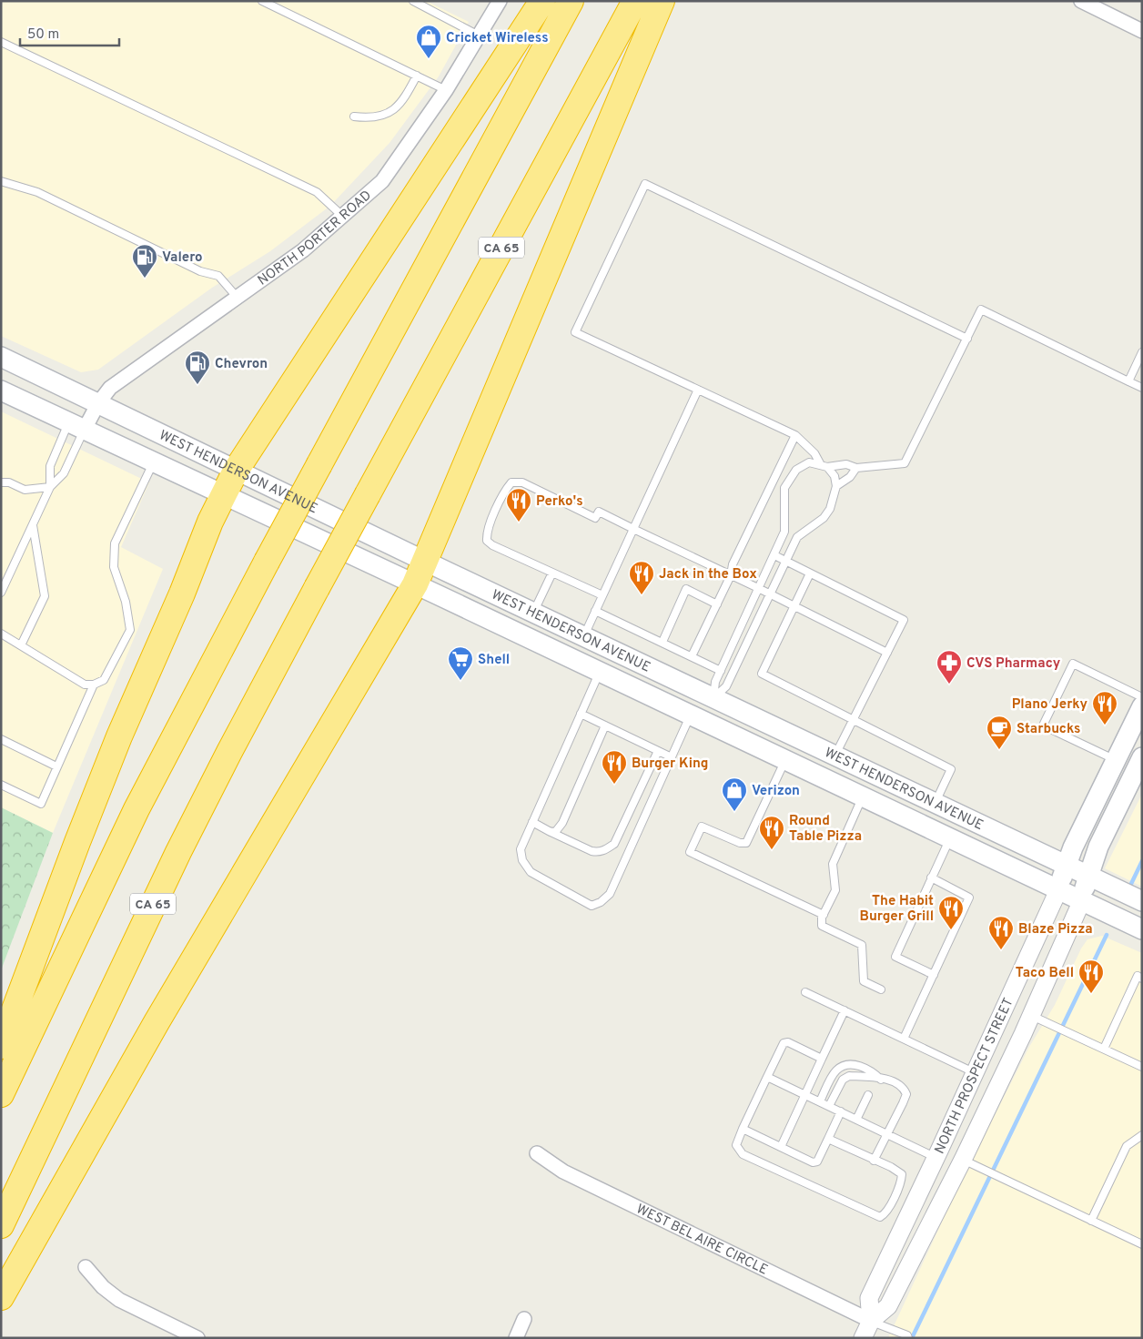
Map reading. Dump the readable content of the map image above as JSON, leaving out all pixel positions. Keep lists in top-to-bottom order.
{
  "streets": {
    "highway": ["CA 65"],
    "main road": ["WEST HENDERSON AVENUE", "NORTH PROSPECT STREET"],
    "street": ["NORTH PORTER ROAD", "WEST BEL AIRE CIRCLE"]
  },
  "crossings": [
    ["NORTH PORTER ROAD", "WEST HENDERSON AVENUE"],
    ["WEST HENDERSON AVENUE", "NORTH PROSPECT STREET"],
    ["NORTH PROSPECT STREET", "WEST BEL AIRE CIRCLE"]
  ],
  "places": {
    "shop": ["Cricket Wireless", "Verizon"],
    "fuel station": ["Valero", "Chevron"],
    "restaurant": [
      "Perko's",
      "Jack in the Box",
      "Plano Jerky",
      "Burger King",
      "Round Table Pizza",
      "The Habit Burger Grill",
      "Blaze Pizza",
      "Taco Bell"
    ],
    "supermarket": ["Shell"],
    "pharmacy": ["CVS Pharmacy"],
    "cafe": ["Starbucks"]
  },
  "scale_bar": "50 m"
}
